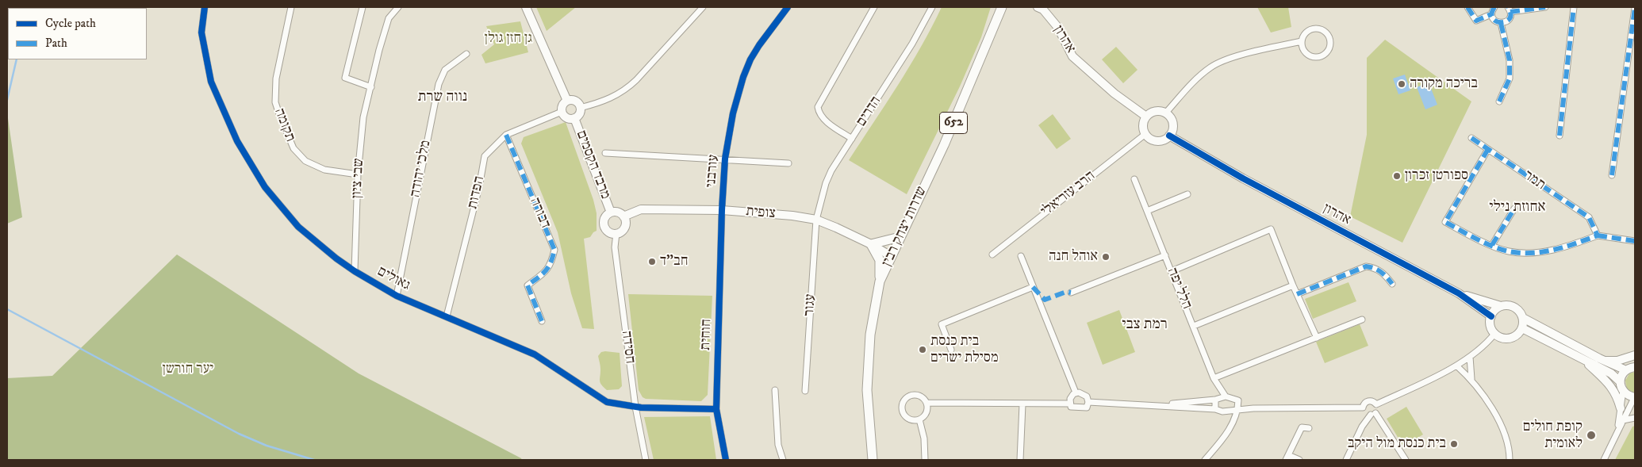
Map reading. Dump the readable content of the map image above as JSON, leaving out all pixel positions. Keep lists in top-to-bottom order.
{
  "streets": {
    "main road": ["652", "שדרות יצחק רבין"],
    "street": [
      "אהרון",
      "הדרים",
      "תקומה",
      "מרבד הקסמים",
      "מלכי יהודה",
      "עורבני",
      "שבי ציון",
      "תמר",
      "הפדות",
      "הרב עזריאלי",
      "דבורה",
      "צופית",
      "גאולים",
      "הלל יפה",
      "עגור",
      "חוחית",
      "חסידה"
    ]
  },
  "crossings": [
    ["אהרון", "הרב עזריאלי"],
    ["הדרים", "צופית"],
    ["הדרים", "עגור"],
    ["תקומה", "שבי ציון"],
    ["מרבד הקסמים", "הפדות"],
    ["מרבד הקסמים", "צופית"],
    ["מרבד הקסמים", "חסידה"],
    ["מלכי יהודה", "גאולים"],
    ["עורבני", "צופית"],
    ["עורבני", "חוחית"],
    ["שבי ציון", "גאולים"],
    ["הפדות", "דבורה"],
    ["הפדות", "גאולים"],
    ["צופית", "שדרות יצחק רבין"],
    ["צופית", "עגור"],
    ["צופית", "חוחית"],
    ["צופית", "חסידה"],
    ["גאולים", "חוחית"],
    ["גאולים", "חסידה"]
  ],
  "districts": ["נווה שרת", "אחוזת נילי", "רמת צבי"],
  "parks": ["גן חזן גולן", "יער חורשן"],
  "places": [
    "בריכה מקורה",
    "ספורטן זכרון",
    "אוהל חנה",
    "חב\"ד",
    "בית כנסת מסילת ישרים",
    "קופת חולים לאומית",
    "בית כנסת מול היקב"
  ],
  "legend": ["Cycle path", "Path"]
}
